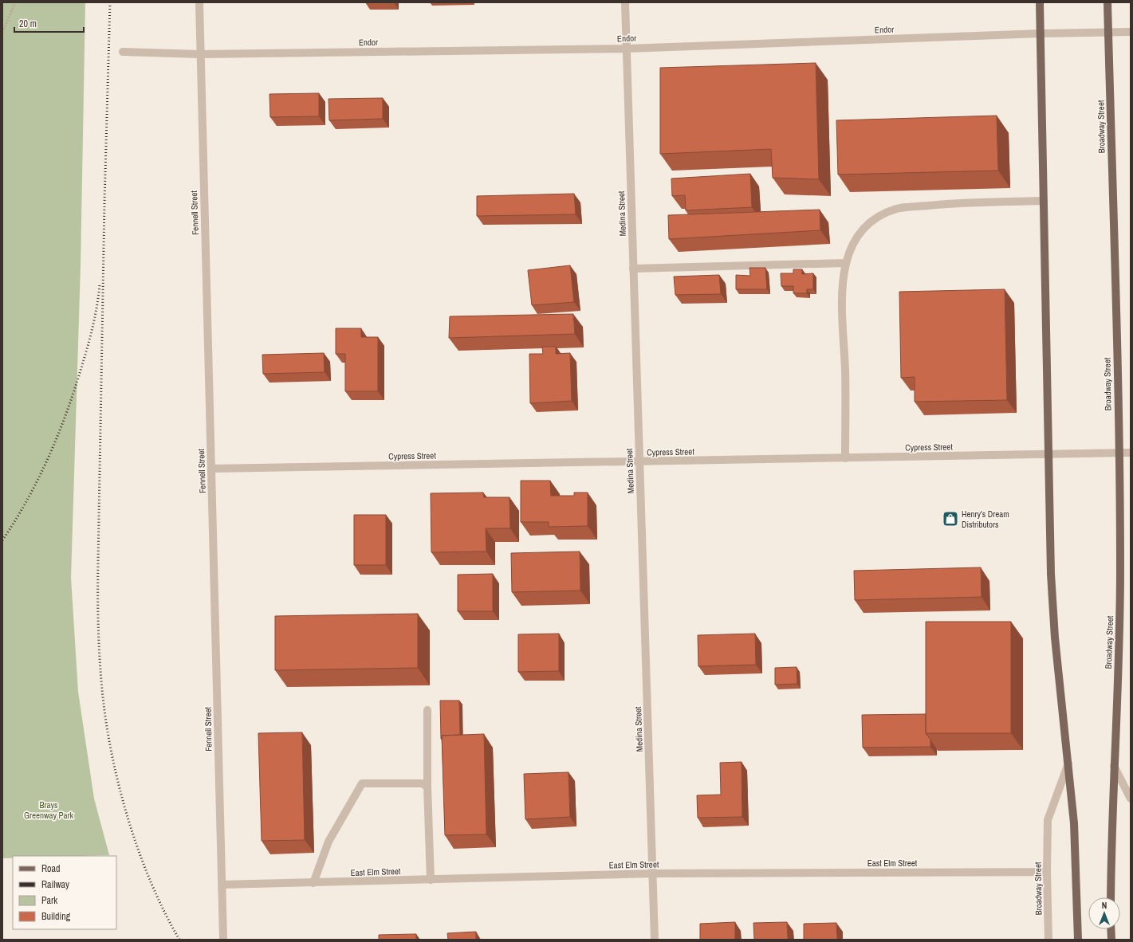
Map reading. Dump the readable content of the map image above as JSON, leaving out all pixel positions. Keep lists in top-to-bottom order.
{
  "streets": {
    "main road": ["Broadway Street"],
    "street": [
      "Endor",
      "Fennell Street",
      "Medina Street",
      "Cypress Street",
      "East Elm Street"
    ]
  },
  "crossings": [
    ["Endor", "Broadway Street"],
    ["Endor", "Fennell Street"],
    ["Endor", "Medina Street"],
    ["Broadway Street", "Cypress Street"],
    ["Broadway Street", "East Elm Street"],
    ["Fennell Street", "Cypress Street"],
    ["Fennell Street", "East Elm Street"],
    ["Medina Street", "Cypress Street"],
    ["Medina Street", "East Elm Street"]
  ],
  "parks": ["Brays Greenway Park"],
  "places": {
    "shop": ["Henry's Dream Distributors"]
  },
  "legend": [
    "Road",
    "Railway",
    "Park",
    "Building"
  ],
  "scale_bar": "20 m",
  "north": "top"
}
